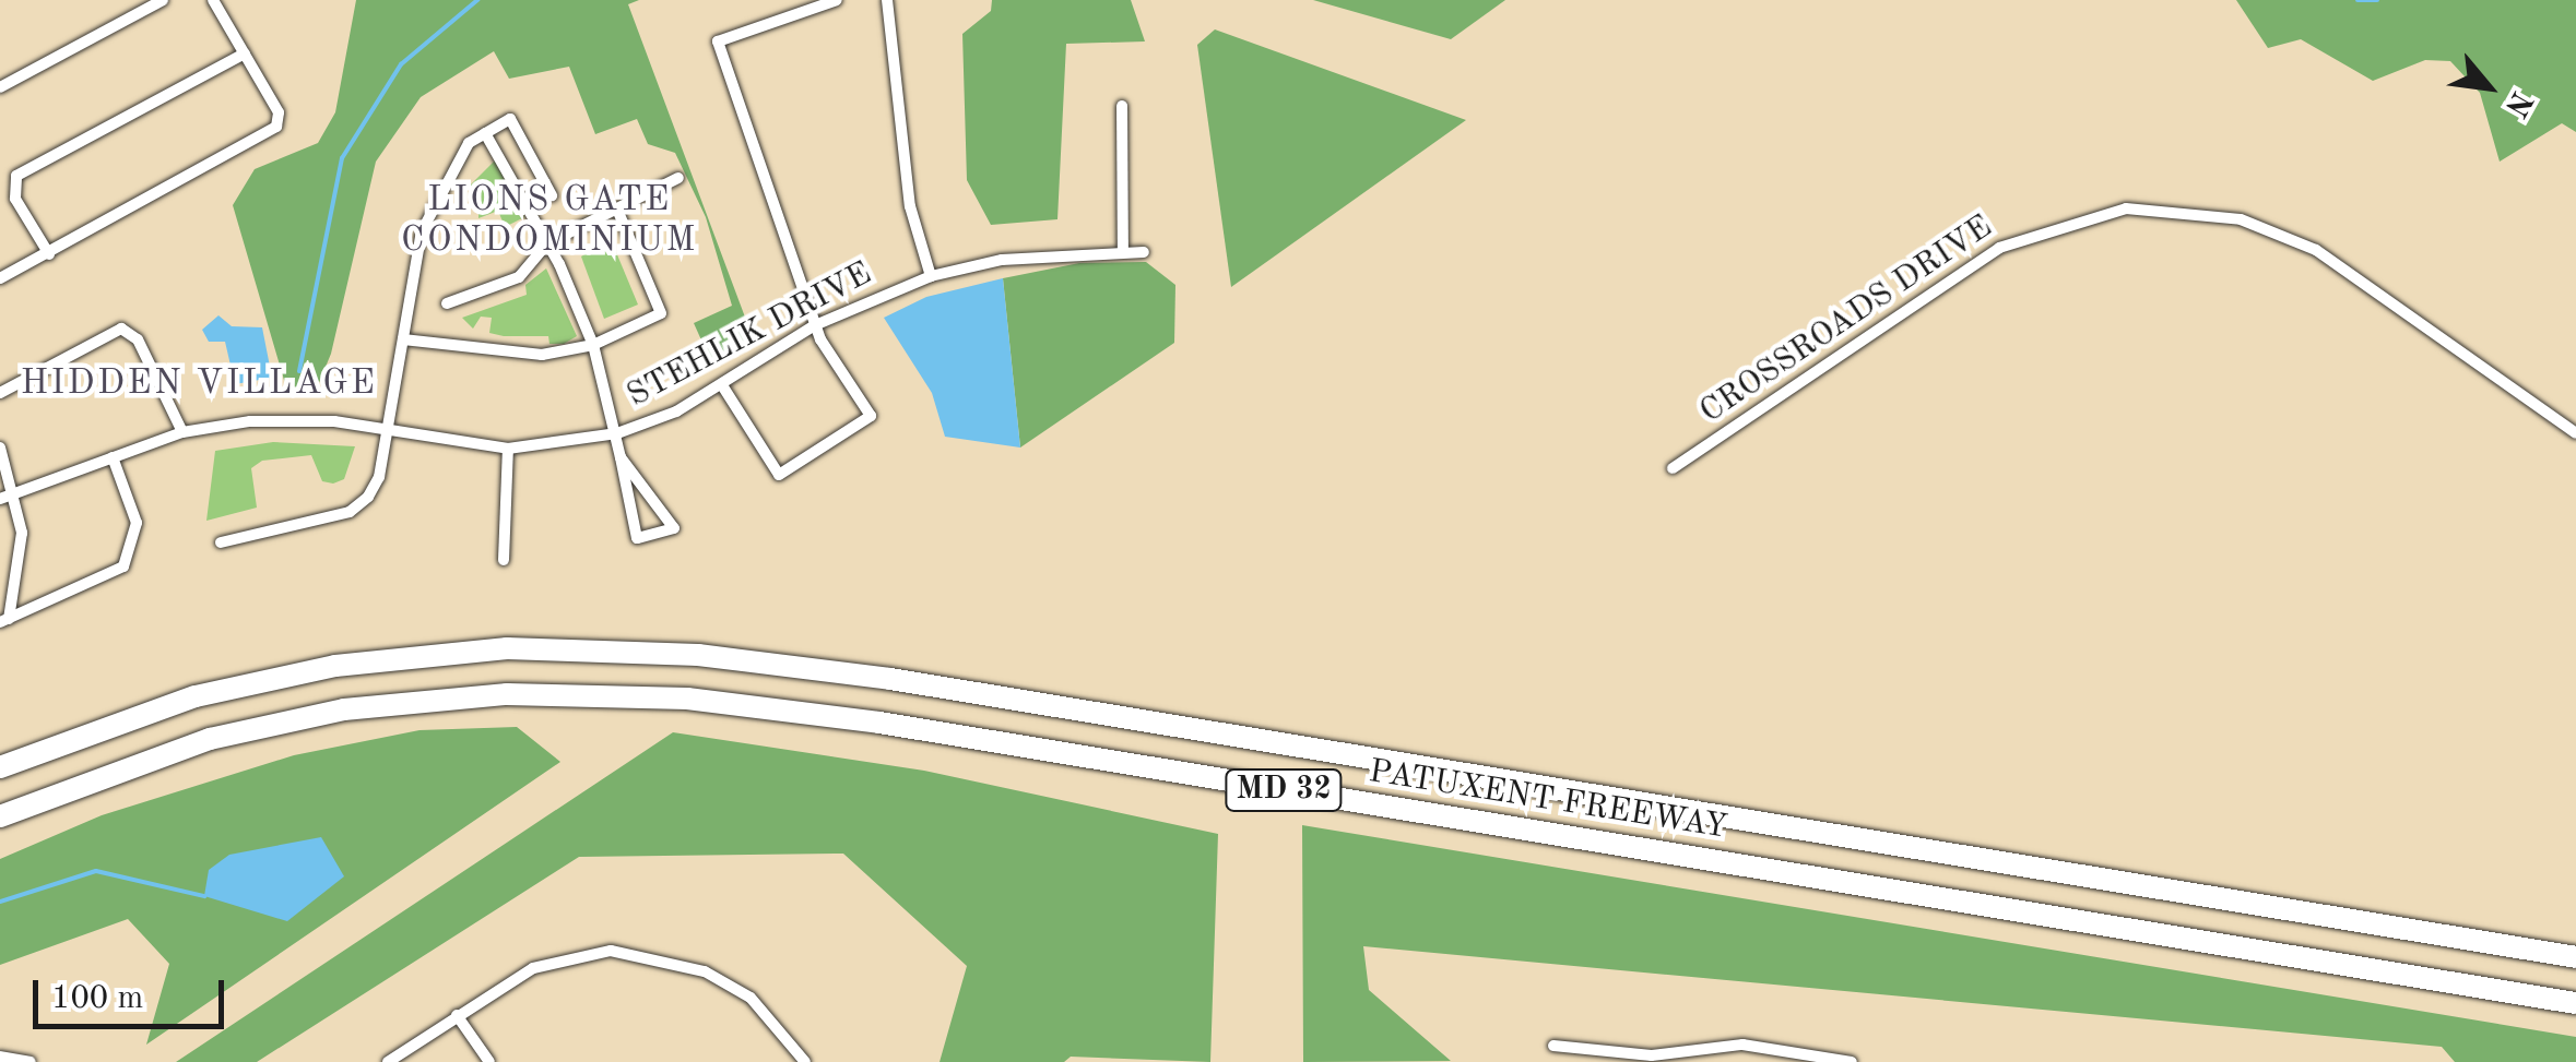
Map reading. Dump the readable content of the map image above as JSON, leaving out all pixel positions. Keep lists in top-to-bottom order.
{
  "streets": {
    "highway": ["MD 32", "PATUXENT FREEWAY"],
    "street": ["CROSSROADS DRIVE", "STEHLIK DRIVE"]
  },
  "districts": ["LIONS GATE CONDOMINIUM", "HIDDEN VILLAGE"],
  "scale_bar": "100 m",
  "north": "bottom right"
}
